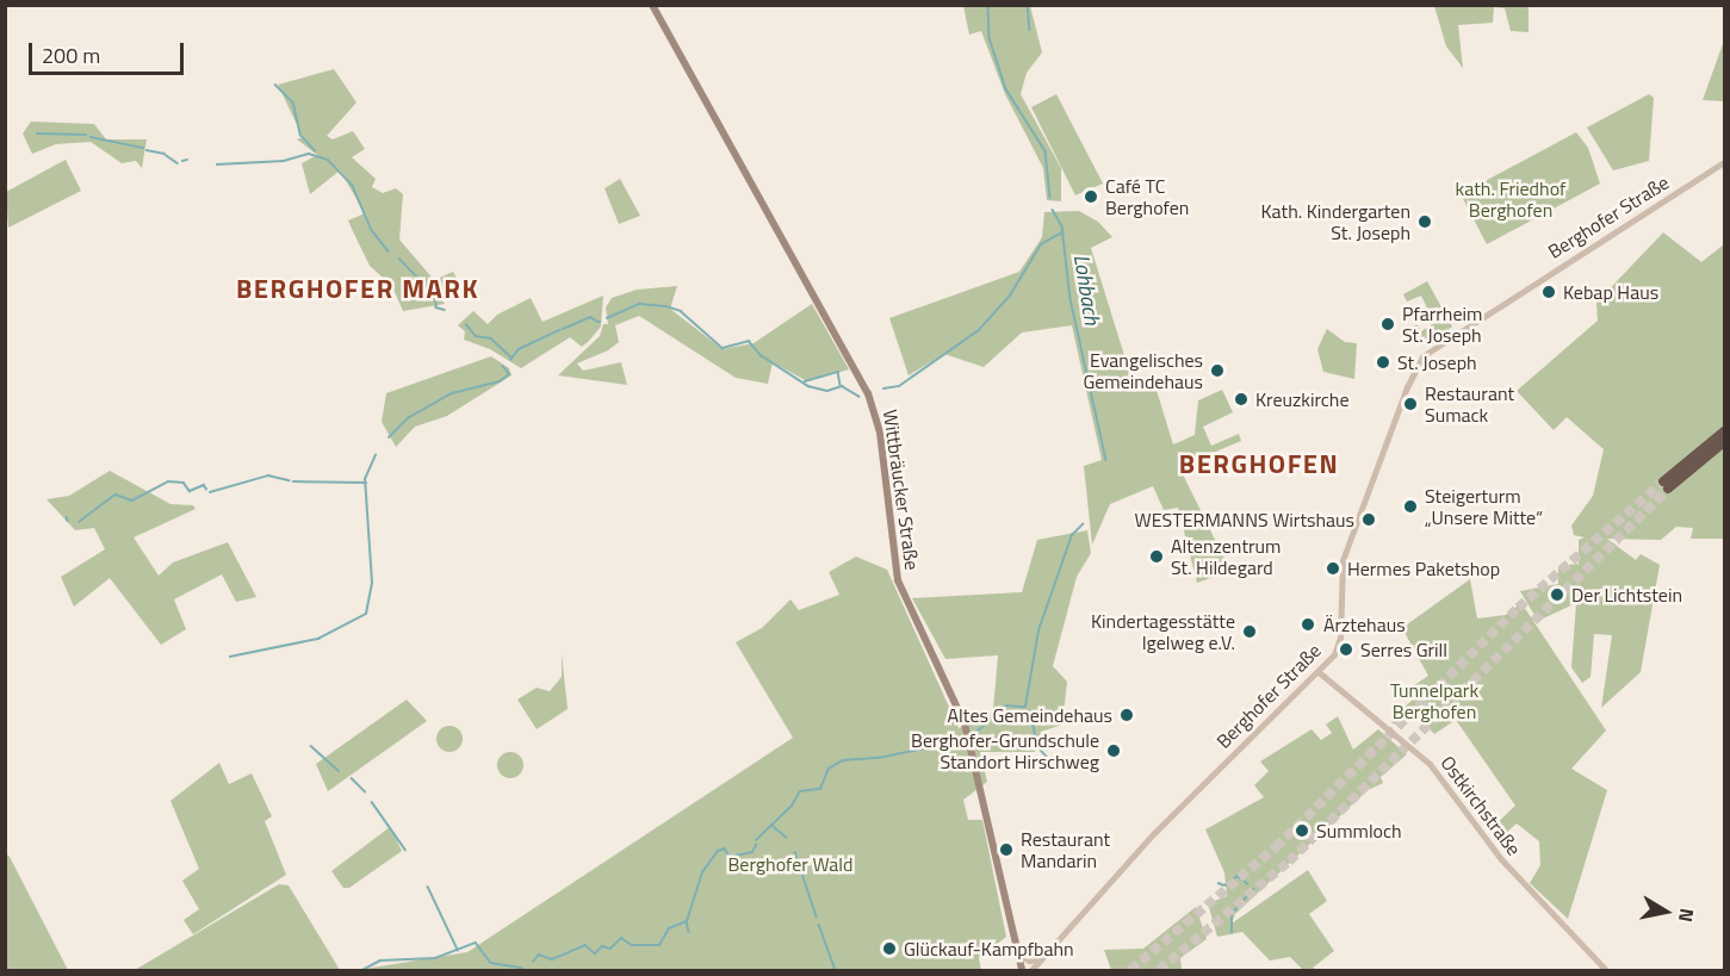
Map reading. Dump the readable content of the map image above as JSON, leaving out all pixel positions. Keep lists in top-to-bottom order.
{
  "streets": {
    "main road": ["Wittbräucker Straße"],
    "street": ["Berghofer Straße", "Ostkirchstraße"]
  },
  "crossings": [
    ["Berghofer Straße", "Ostkirchstraße"]
  ],
  "districts": ["BERGHOFER MARK", "BERGHOFEN"],
  "water": ["Lohbach"],
  "parks": ["kath. Friedhof Berghofen", "Tunnelpark Berghofen", "Berghofer Wald"],
  "places": [
    "Café TC Berghofen",
    "Kath. Kindergarten St. Joseph",
    "Kebap Haus",
    "Pfarrheim St. Joseph",
    "St. Joseph",
    "Evangelisches Gemeindehaus",
    "Kreuzkirche",
    "Restaurant Sumack",
    "Steigerturm „Unsere Mitte“",
    "WESTERMANNS Wirtshaus",
    "Altenzentrum St. Hildegard",
    "Hermes Paketshop",
    "Der Lichtstein",
    "Ärztehaus",
    "Kindertagesstätte Igelweg e.V.",
    "Serres Grill",
    "Altes Gemeindehaus",
    "Berghofer-Grundschule Standort Hirschweg",
    "Summloch",
    "Restaurant Mandarin",
    "Glückauf-Kampfbahn"
  ],
  "scale_bar": "200 m",
  "north": "right"
}
